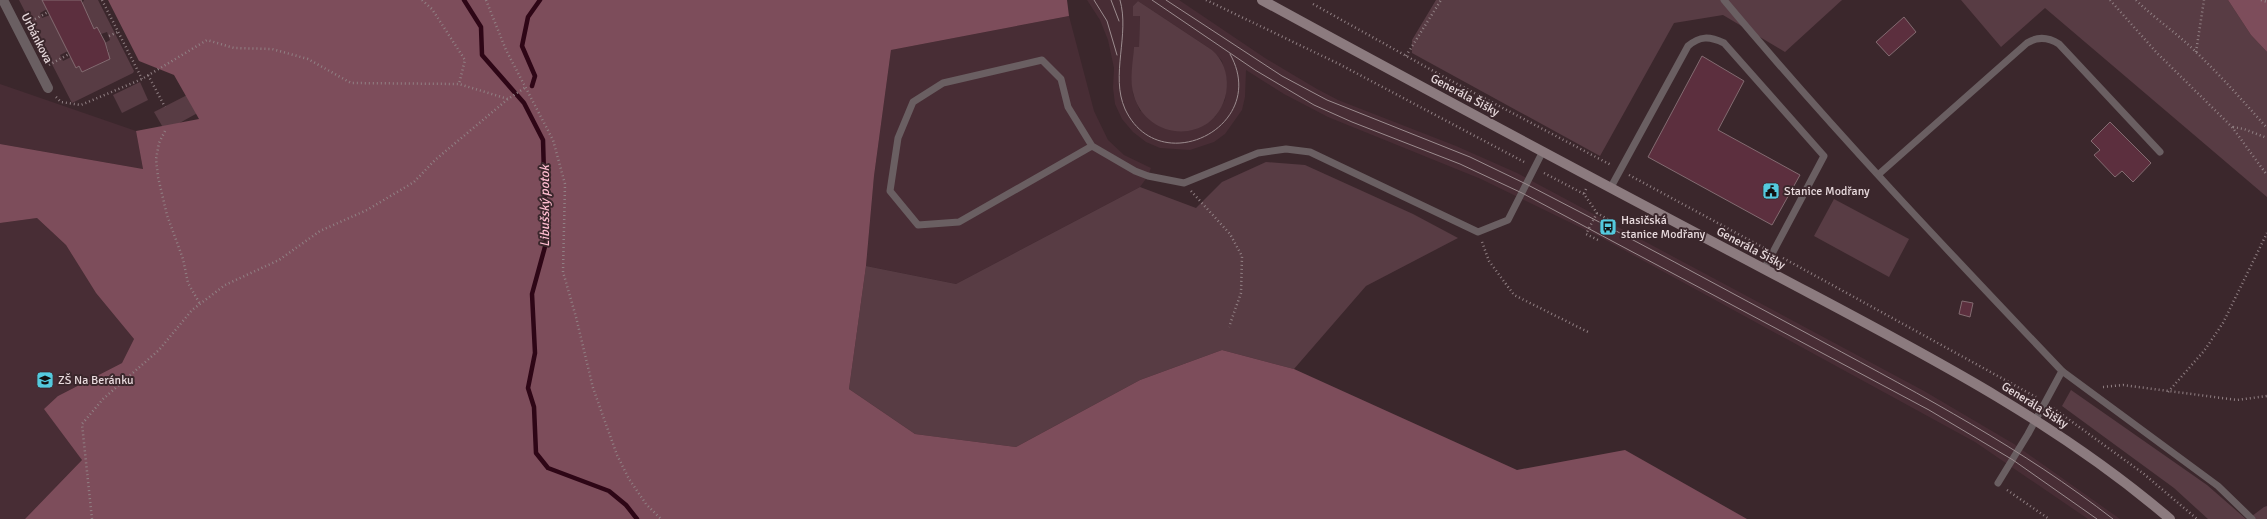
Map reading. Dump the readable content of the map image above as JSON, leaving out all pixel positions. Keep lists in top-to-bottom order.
{
  "streets": {
    "main road": ["Generála Šišky"],
    "street": ["Urbánkova"]
  },
  "water": ["Libušský potok"],
  "places": {
    "public building": ["Stanice Modřany"],
    "bus stop": ["Hasičská stanice Modřany"],
    "school or university": ["ZŠ Na Beránku"]
  }
}
